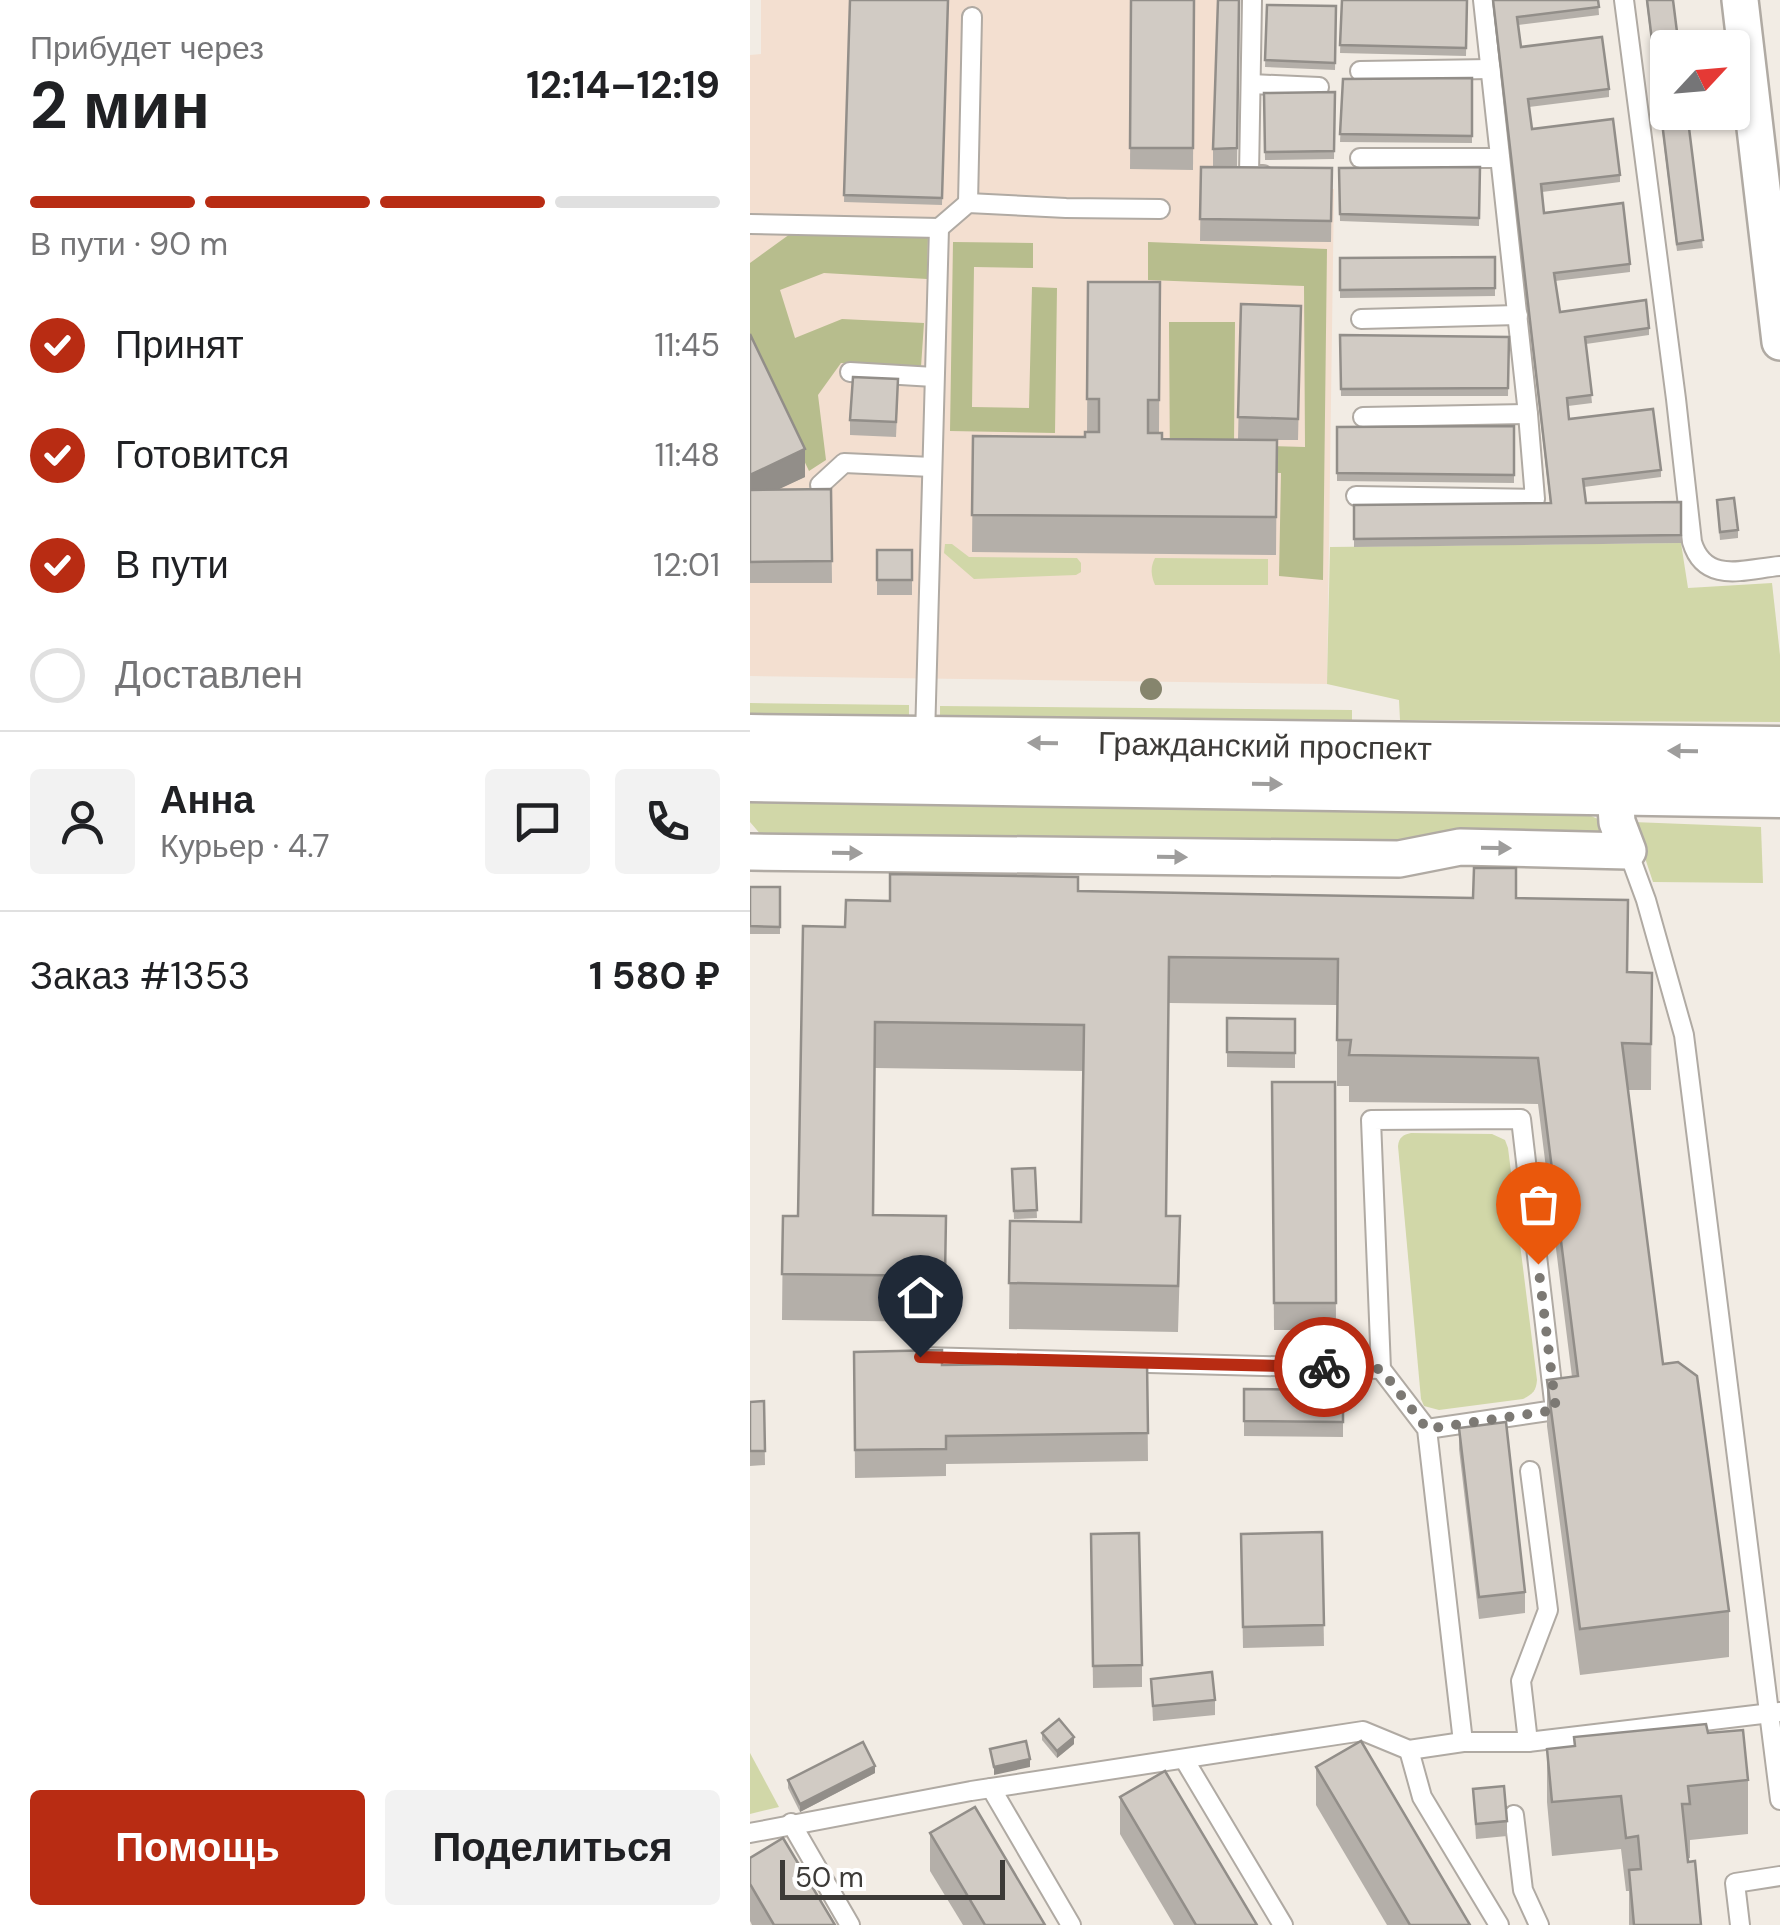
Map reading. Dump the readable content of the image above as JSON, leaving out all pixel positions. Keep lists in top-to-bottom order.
{
  "streets": {
    "main road": ["Гражданский проспект"]
  },
  "scale_bar": "50 m",
  "north": "top right",
  "page": {
    "heading": ["2 мин", "Прибудет через", "12:14–12:19"],
    "panel": [
      "Анна",
      "Курьер · 4.7",
      "Заказ #1353",
      "1 580 ₽"
    ],
    "bar": "В пути · 90 m",
    "list": [
      ["Принят", "11:45"],
      ["Готовится", "11:48"],
      ["В пути", "12:01"],
      "Доставлен"
    ],
    "buttons": ["Помощь", "Поделиться"],
    "scale": "50 m"
  }
}
